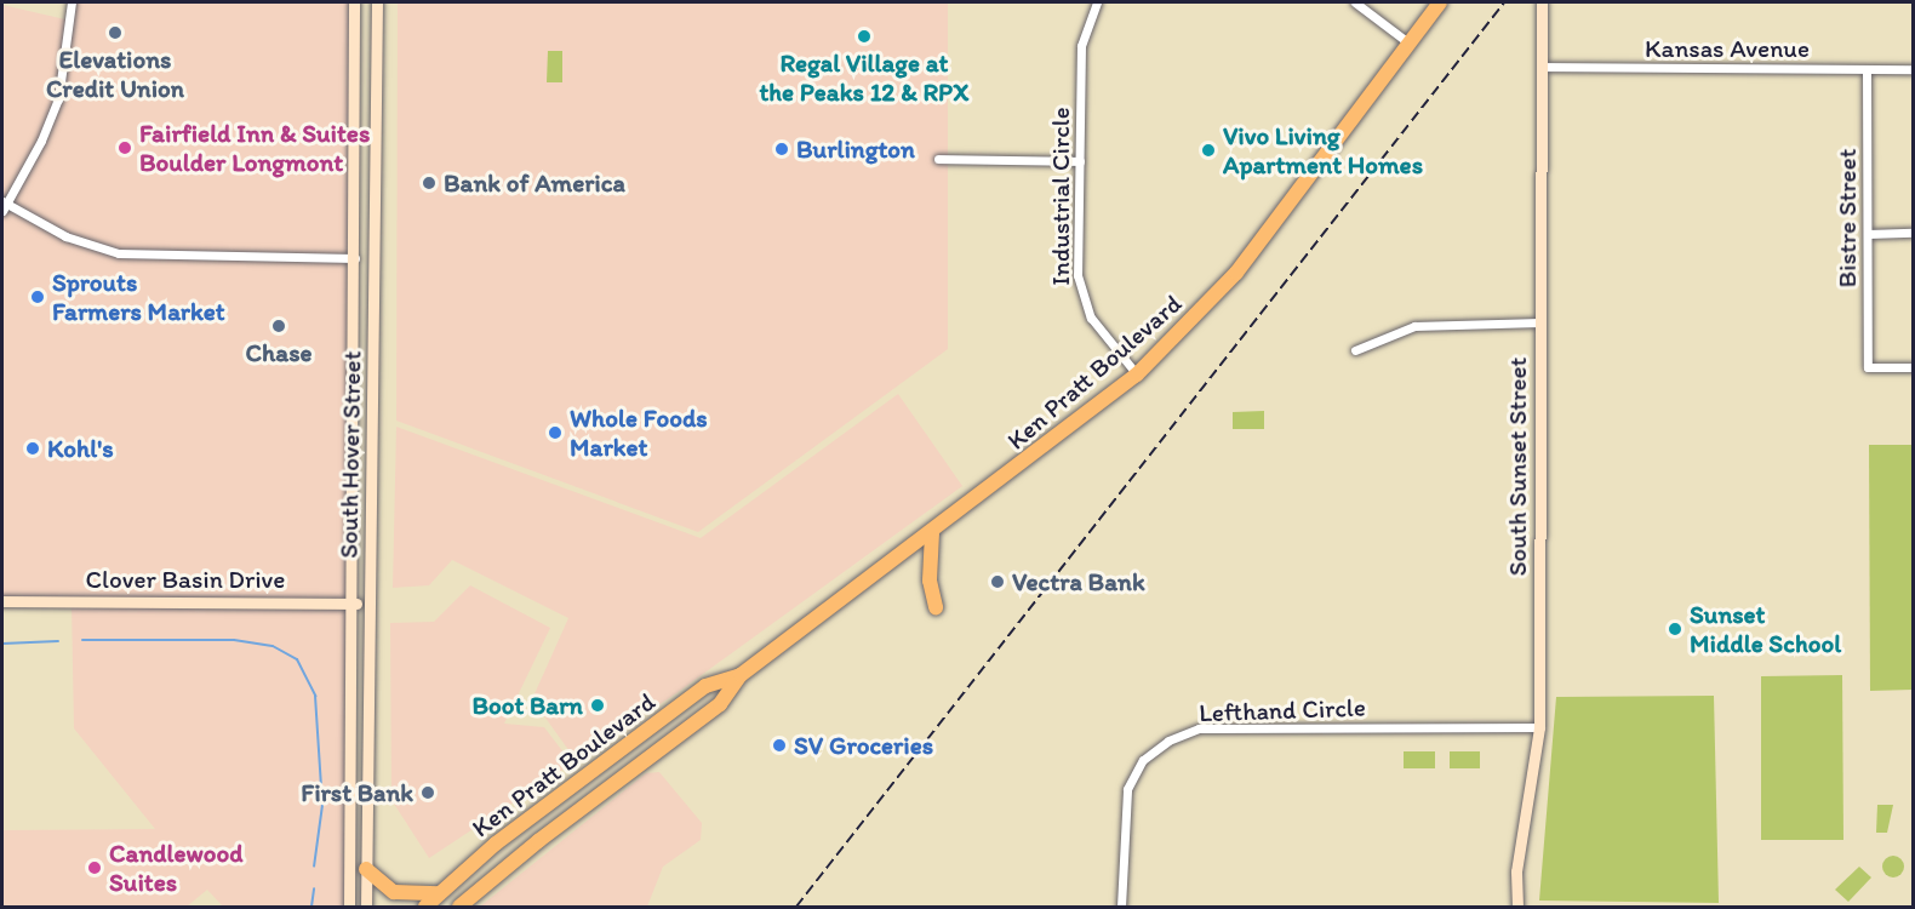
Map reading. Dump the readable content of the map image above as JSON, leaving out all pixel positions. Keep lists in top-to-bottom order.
{
  "streets": {
    "highway": ["Ken Pratt Boulevard"],
    "main road": ["South Hover Street", "South Sunset Street", "Clover Basin Drive"],
    "street": [
      "Kansas Avenue",
      "Industrial Circle",
      "Bistre Street",
      "Lefthand Circle"
    ]
  },
  "crossings": [
    ["Kansas Avenue", "Bistre Street"],
    ["Kansas Avenue", "South Sunset Street"],
    ["Industrial Circle", "Ken Pratt Boulevard"],
    ["South Hover Street", "Clover Basin Drive"],
    ["South Sunset Street", "Lefthand Circle"]
  ],
  "places": [
    "Elevations Credit Union",
    "Regal Village at the Peaks 12 & RPX",
    "Fairfield Inn & Suites Boulder Longmont",
    "Burlington",
    "Vivo Living Apartment Homes",
    "Bank of America",
    "Sprouts Farmers Market",
    "Chase",
    "Whole Foods Market",
    "Kohl's",
    "Vectra Bank",
    "Sunset Middle School",
    "Boot Barn",
    "SV Groceries",
    "First Bank",
    "Candlewood Suites"
  ]
}
